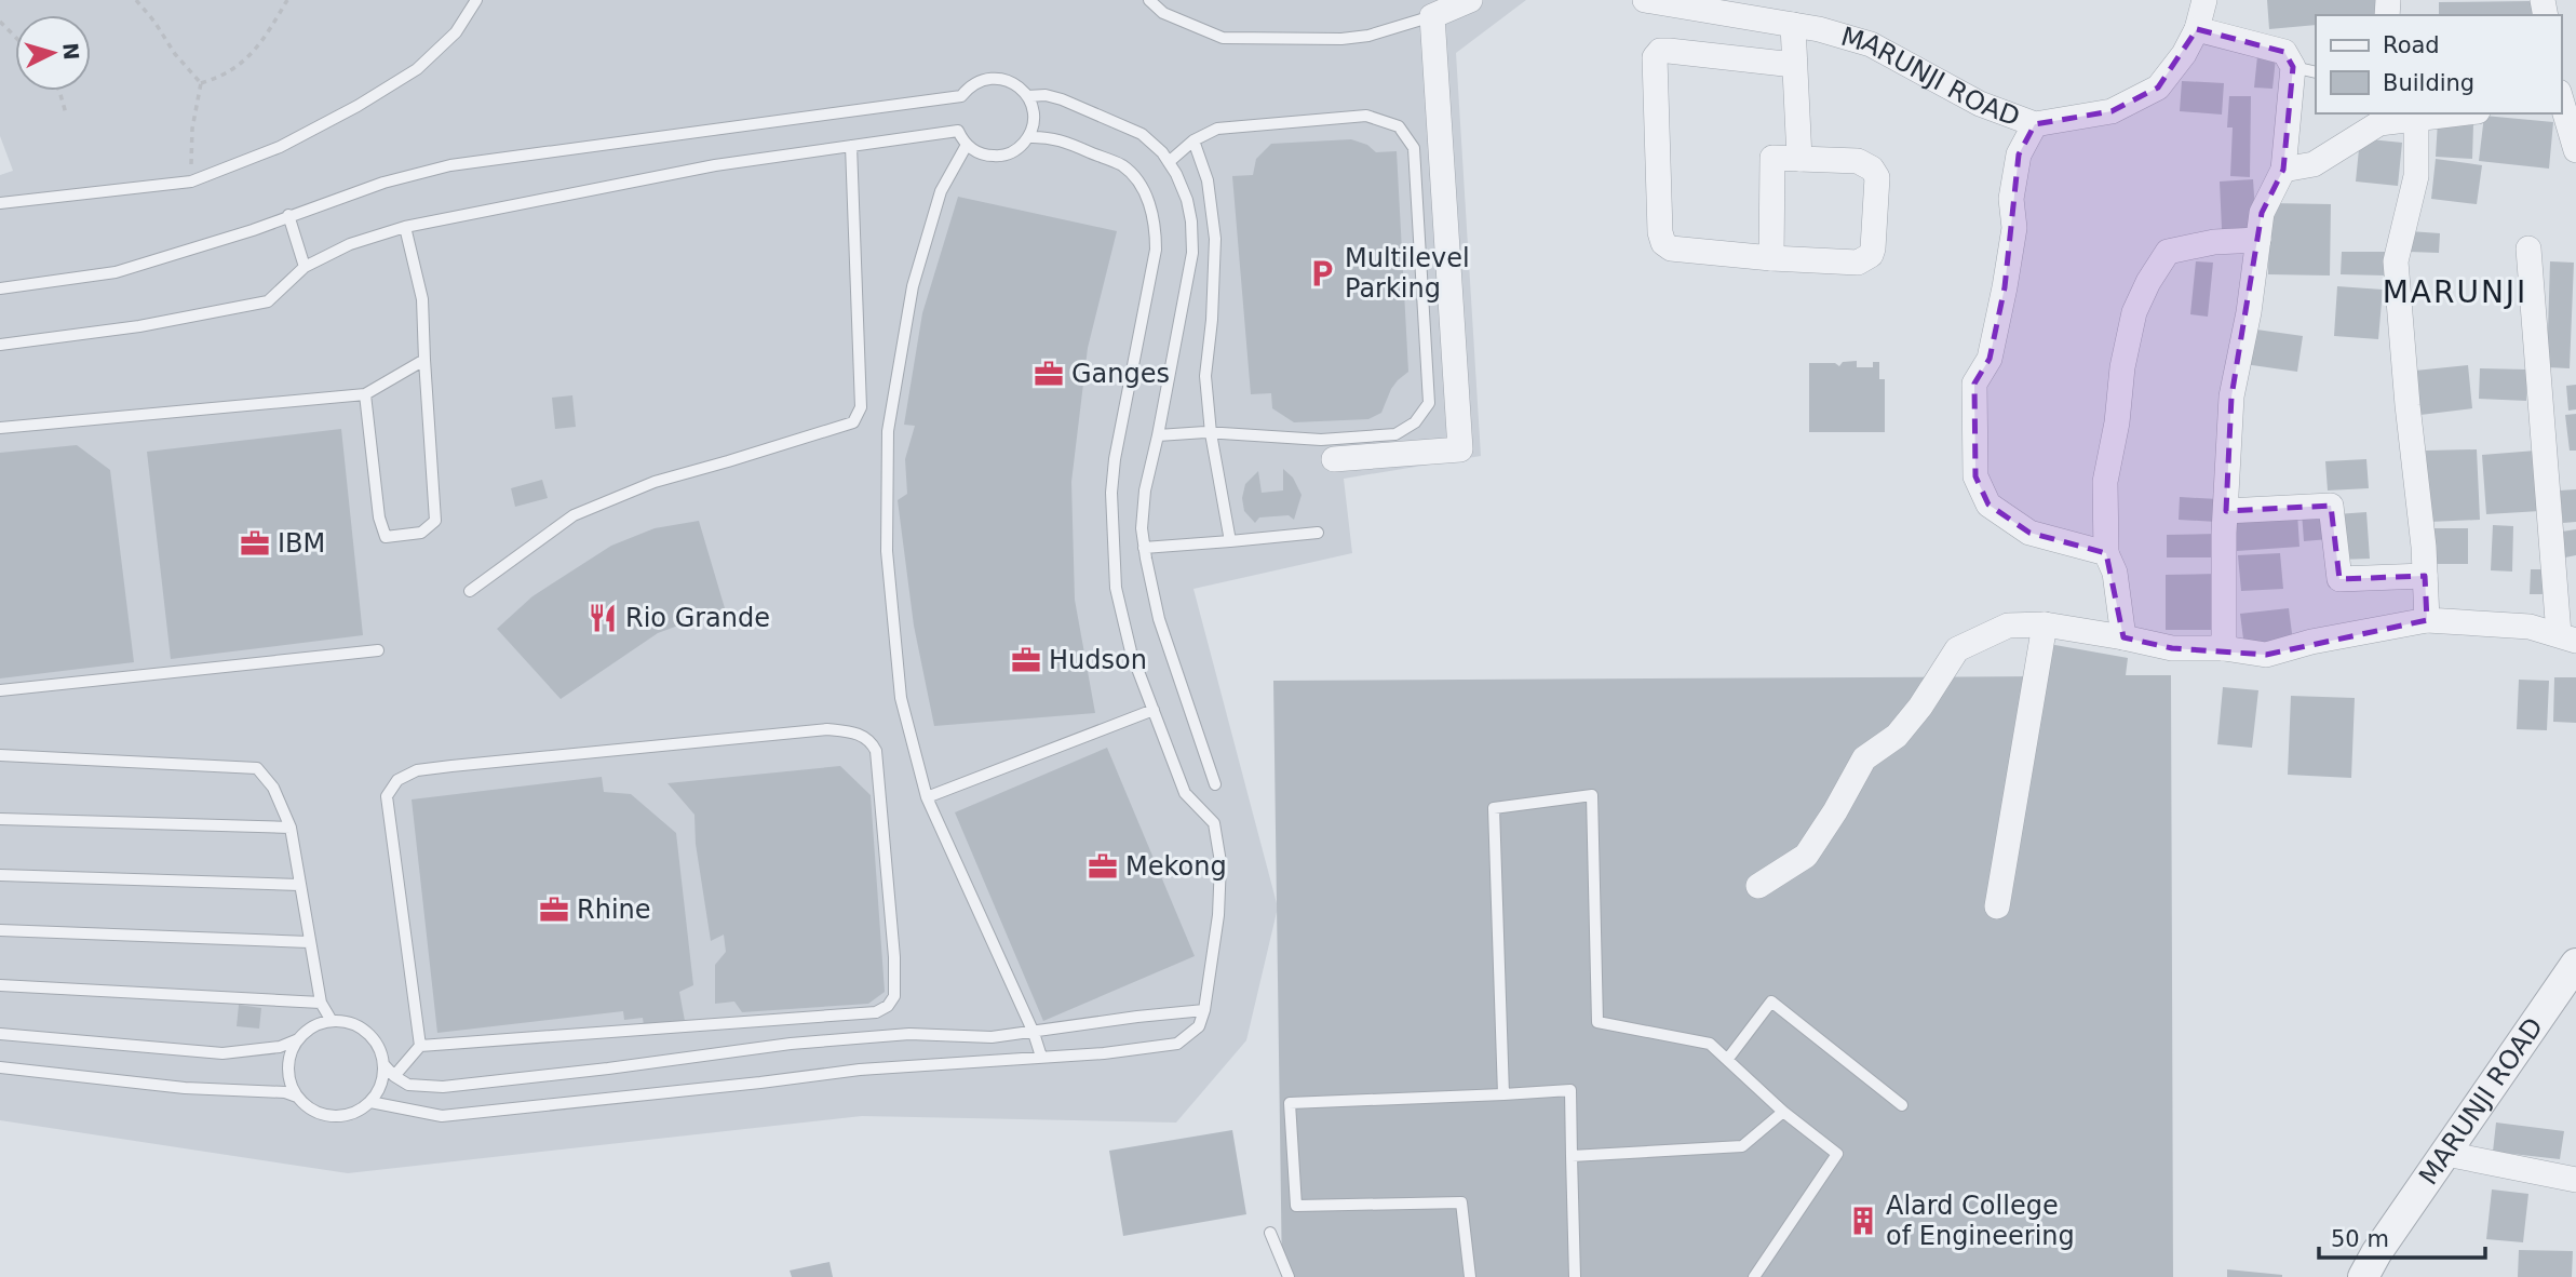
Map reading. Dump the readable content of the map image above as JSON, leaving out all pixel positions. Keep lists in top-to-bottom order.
{
  "streets": {
    "street": ["MARUNJI ROAD"]
  },
  "districts": ["MARUNJI"],
  "places": {
    "parking": ["Multilevel Parking"],
    "office": [
      "Ganges",
      "IBM",
      "Hudson",
      "Mekong",
      "Rhine"
    ],
    "restaurant": ["Rio Grande"],
    "building": ["Alard College of Engineering"]
  },
  "legend": ["Road", "Building"],
  "scale_bar": "50 m",
  "north": "right"
}
